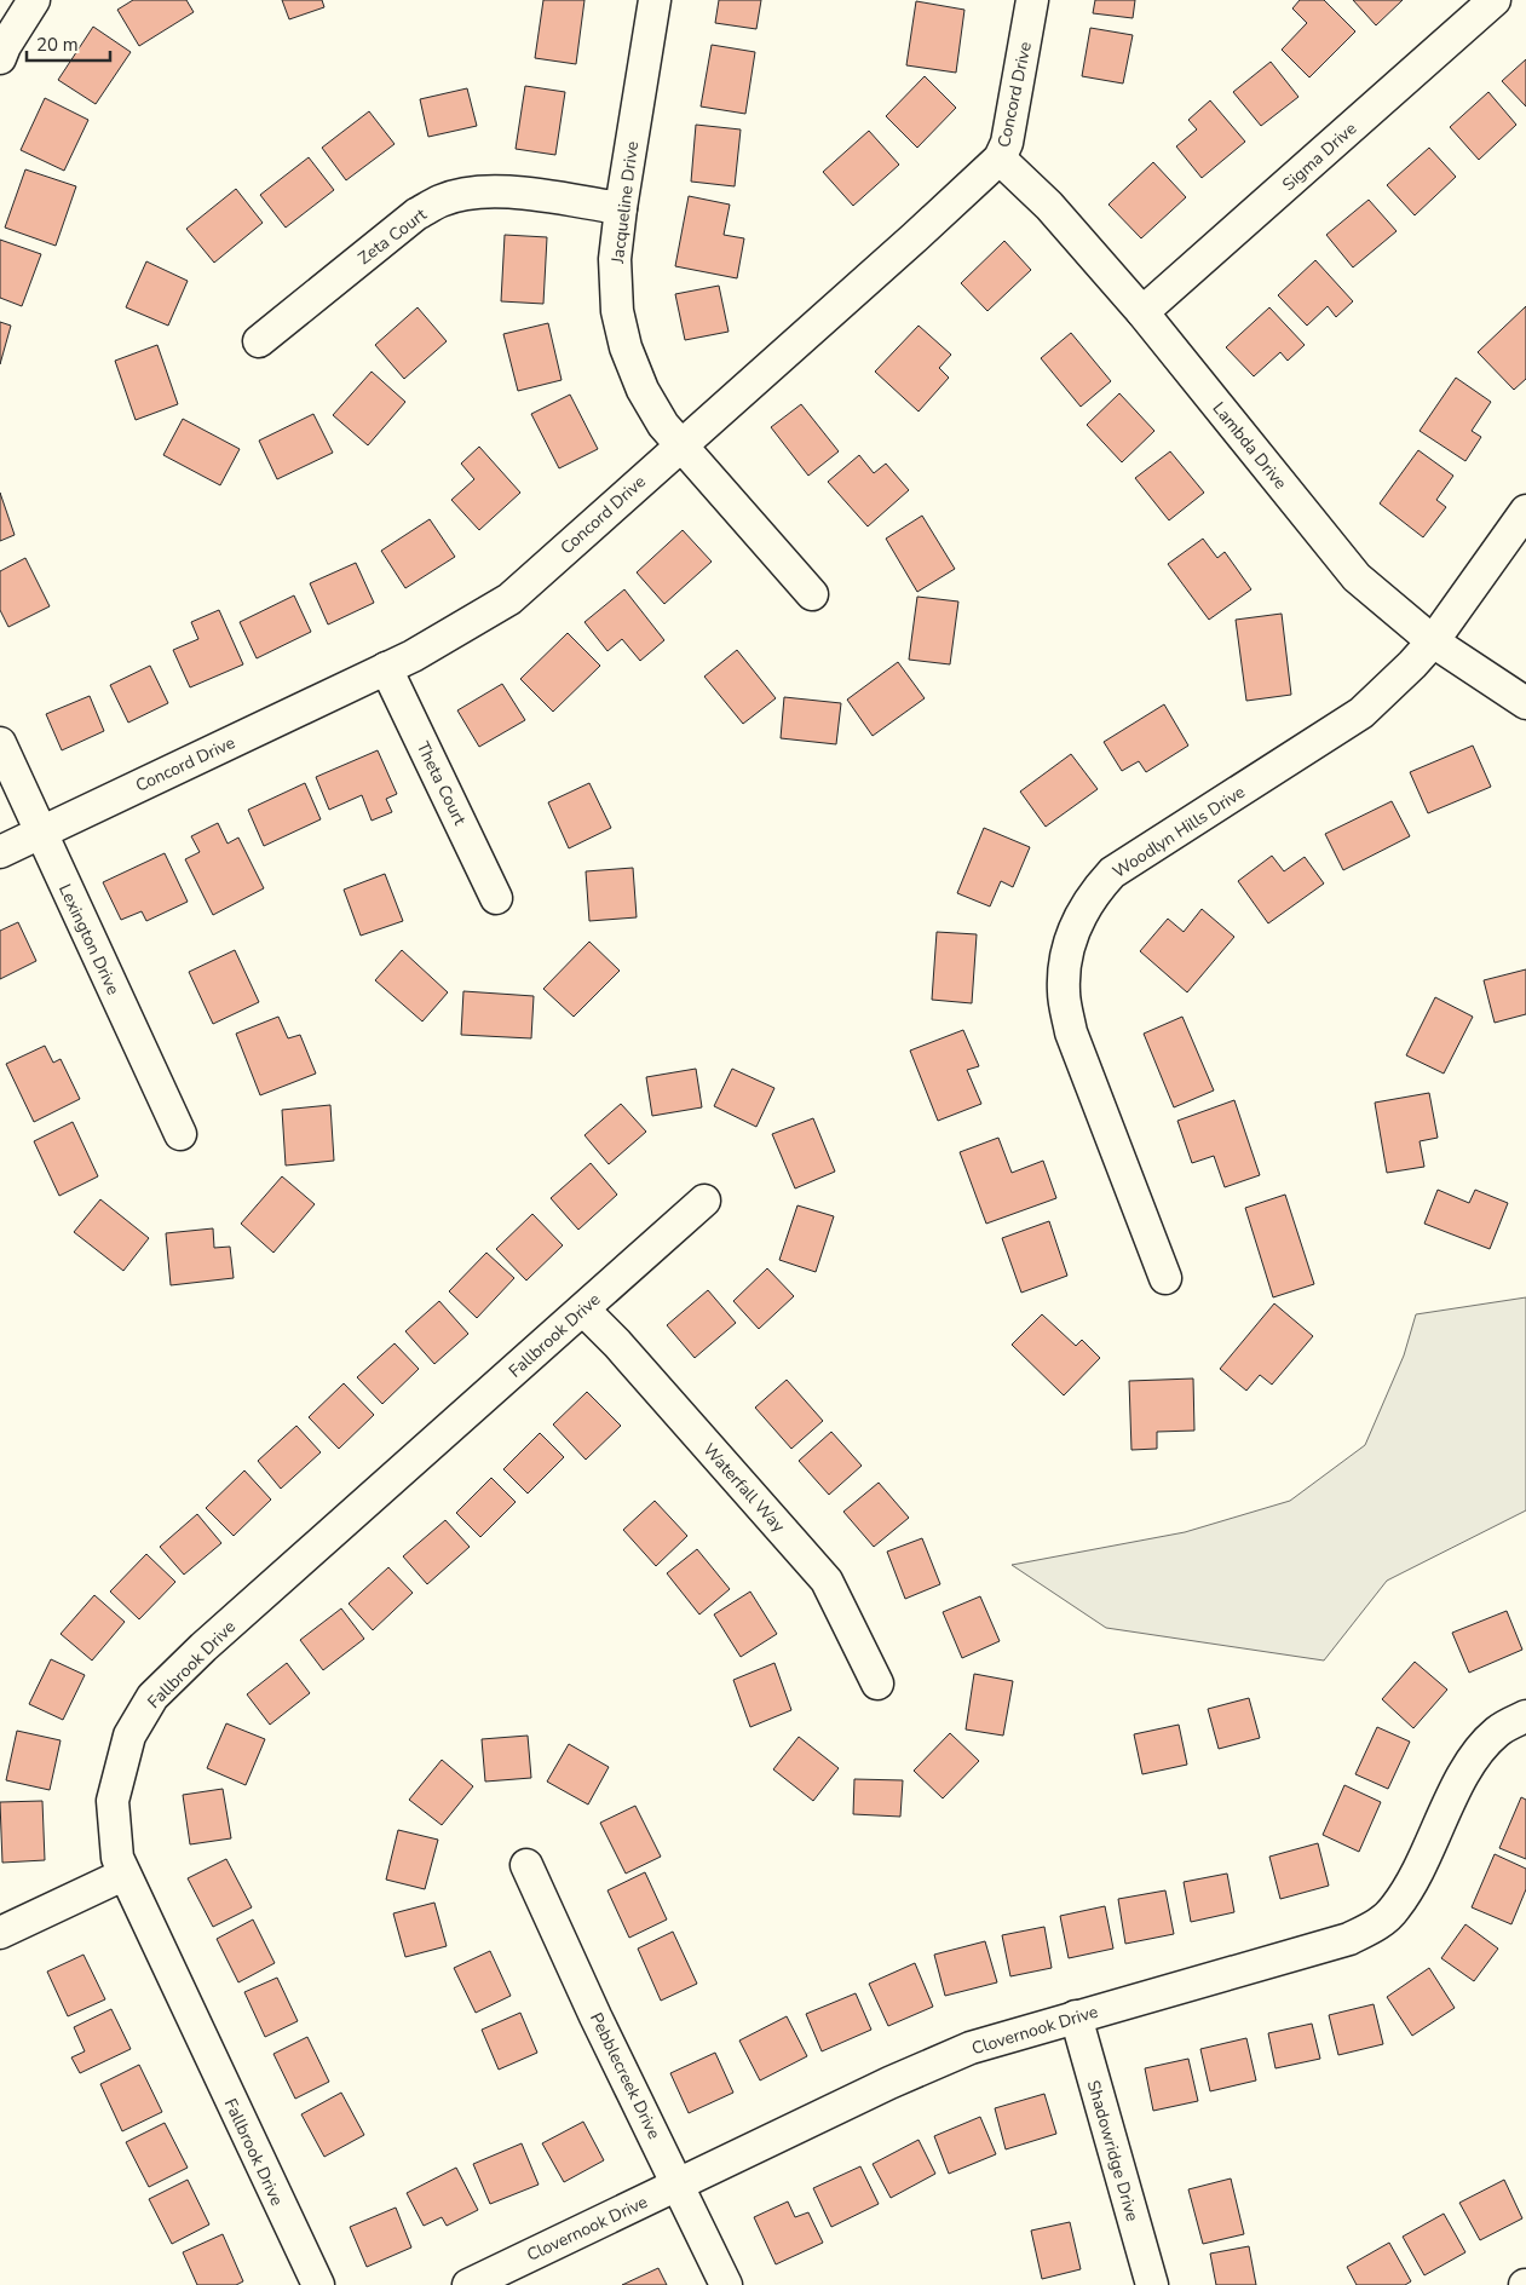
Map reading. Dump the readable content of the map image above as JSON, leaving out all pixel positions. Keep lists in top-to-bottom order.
{
  "streets": {
    "street": [
      "Concord Drive",
      "Sigma Drive",
      "Jacqueline Drive",
      "Zeta Court",
      "Lambda Drive",
      "Theta Court",
      "Woodlyn Hills Drive",
      "Lexington Drive",
      "Fallbrook Drive",
      "Waterfall Way",
      "Clovernook Drive",
      "Pebblecreek Drive",
      "Shadowridge Drive"
    ]
  },
  "crossings": [
    ["Concord Drive", "Jacqueline Drive"],
    ["Concord Drive", "Lambda Drive"],
    ["Concord Drive", "Theta Court"],
    ["Concord Drive", "Lexington Drive"],
    ["Sigma Drive", "Lambda Drive"],
    ["Jacqueline Drive", "Zeta Court"],
    ["Lambda Drive", "Woodlyn Hills Drive"],
    ["Fallbrook Drive", "Waterfall Way"],
    ["Clovernook Drive", "Pebblecreek Drive"],
    ["Clovernook Drive", "Shadowridge Drive"]
  ],
  "scale_bar": "20 m"
}
